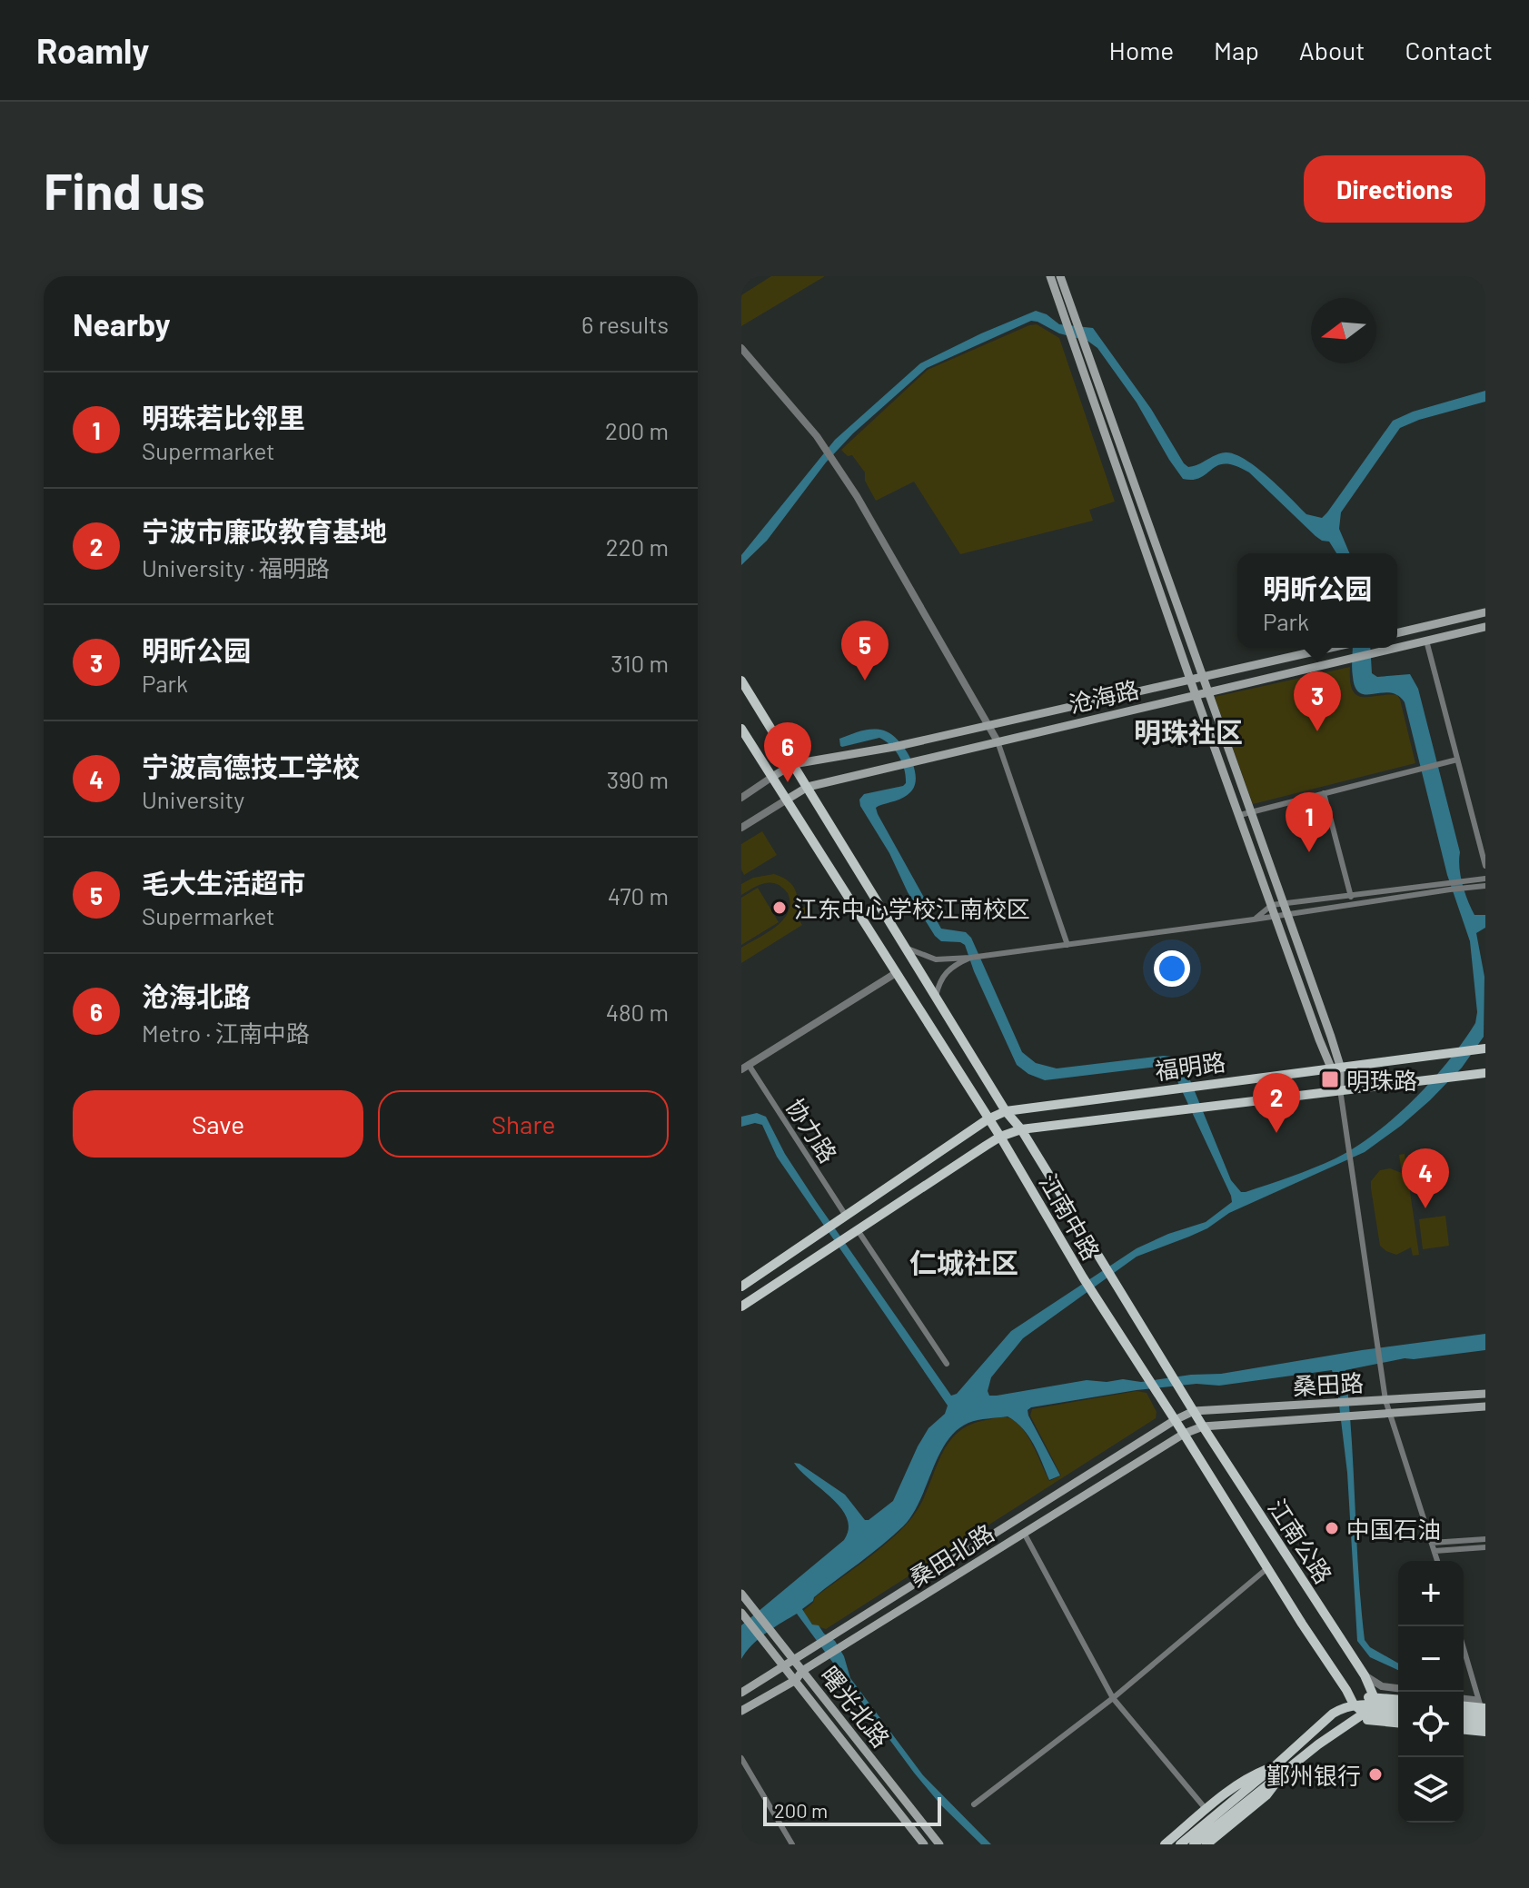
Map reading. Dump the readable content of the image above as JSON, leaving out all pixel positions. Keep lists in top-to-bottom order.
{
  "streets": {
    "main road": [
      "沧海路",
      "福明路",
      "江南中路",
      "桑田路",
      "江南公路",
      "桑田北路",
      "曙光北路"
    ],
    "street": ["协力路"]
  },
  "crossings": [
    ["沧海路", "江南中路"],
    ["福明路", "协力路"],
    ["福明路", "江南中路"],
    ["江南中路", "桑田路"],
    ["江南中路", "江南公路"],
    ["江南中路", "桑田北路"],
    ["桑田路", "江南公路"],
    ["桑田路", "桑田北路"],
    ["桑田北路", "曙光北路"]
  ],
  "districts": ["明珠社区", "仁城社区"],
  "places": {
    "other": ["江东中心学校江南校区", "中国石油", "鄞州银行"],
    "transit": ["明珠路"]
  },
  "scale_bar": "200 m",
  "north": "left",
  "page": {
    "header": "Roamly",
    "nav": [
      "Home",
      "Map",
      "About",
      "Contact"
    ],
    "buttons": [
      "Directions",
      ["Save", "Share"]
    ],
    "title": "Find us",
    "heading": ["Nearby", "6 results"],
    "list": [
      {
        "mark": "1",
        "name": "明珠若比邻里",
        "note": "Supermarket",
        "value": "200 m"
      },
      {
        "mark": "2",
        "name": "宁波市廉政教育基地",
        "note": "University · 福明路",
        "value": "220 m"
      },
      {
        "mark": "3",
        "name": "明昕公园",
        "note": "Park",
        "value": "310 m"
      },
      {
        "mark": "4",
        "name": "宁波高德技工学校",
        "note": "University",
        "value": "390 m"
      },
      {
        "mark": "5",
        "name": "毛大生活超市",
        "note": "Supermarket",
        "value": "470 m"
      },
      {
        "mark": "6",
        "name": "沧海北路",
        "note": "Metro · 江南中路",
        "value": "480 m"
      }
    ],
    "popup": ["明昕公园", "Park"],
    "pins": [
      "5",
      "3",
      "6",
      "1",
      "2",
      "4"
    ],
    "map_buttons": ["+", "−"],
    "scale": "200 m"
  }
}
